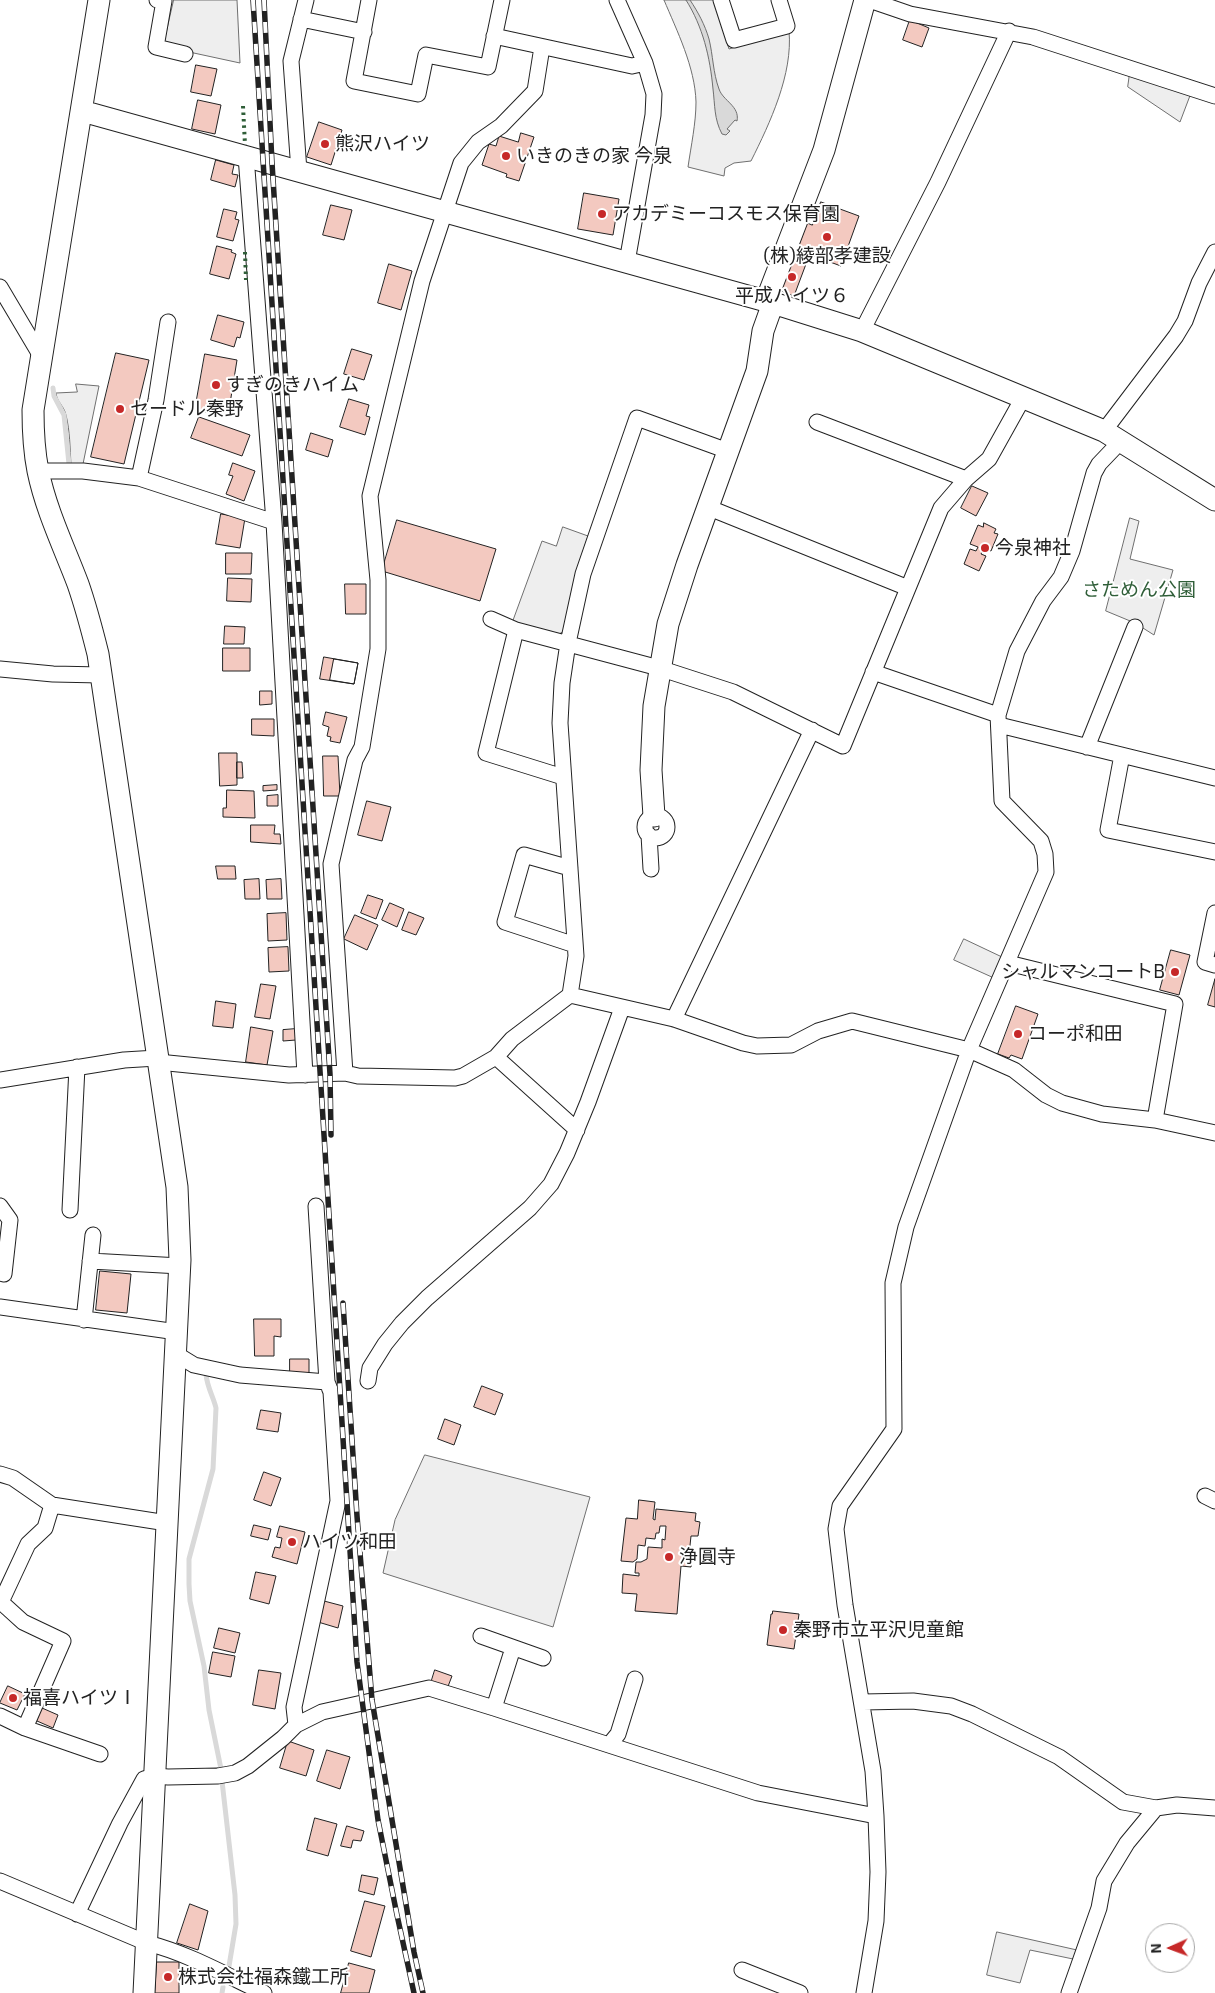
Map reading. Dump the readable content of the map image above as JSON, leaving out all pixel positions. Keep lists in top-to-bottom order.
{
  "parks": ["さためん公園"],
  "places": [
    "熊沢ハイツ",
    "いきのきの家 今泉",
    "アカデミーコスモス保育園",
    "(株)綾部孝建設",
    "平成ハイツ６",
    "すぎのきハイム",
    "セードル秦野",
    "今泉神社",
    "シャルマンコートB",
    "コーポ和田",
    "ハイツ和田",
    "浄圓寺",
    "秦野市立平沢児童館",
    "福喜ハイツⅠ",
    "株式会社福森鐵工所"
  ],
  "north": "left"
}
